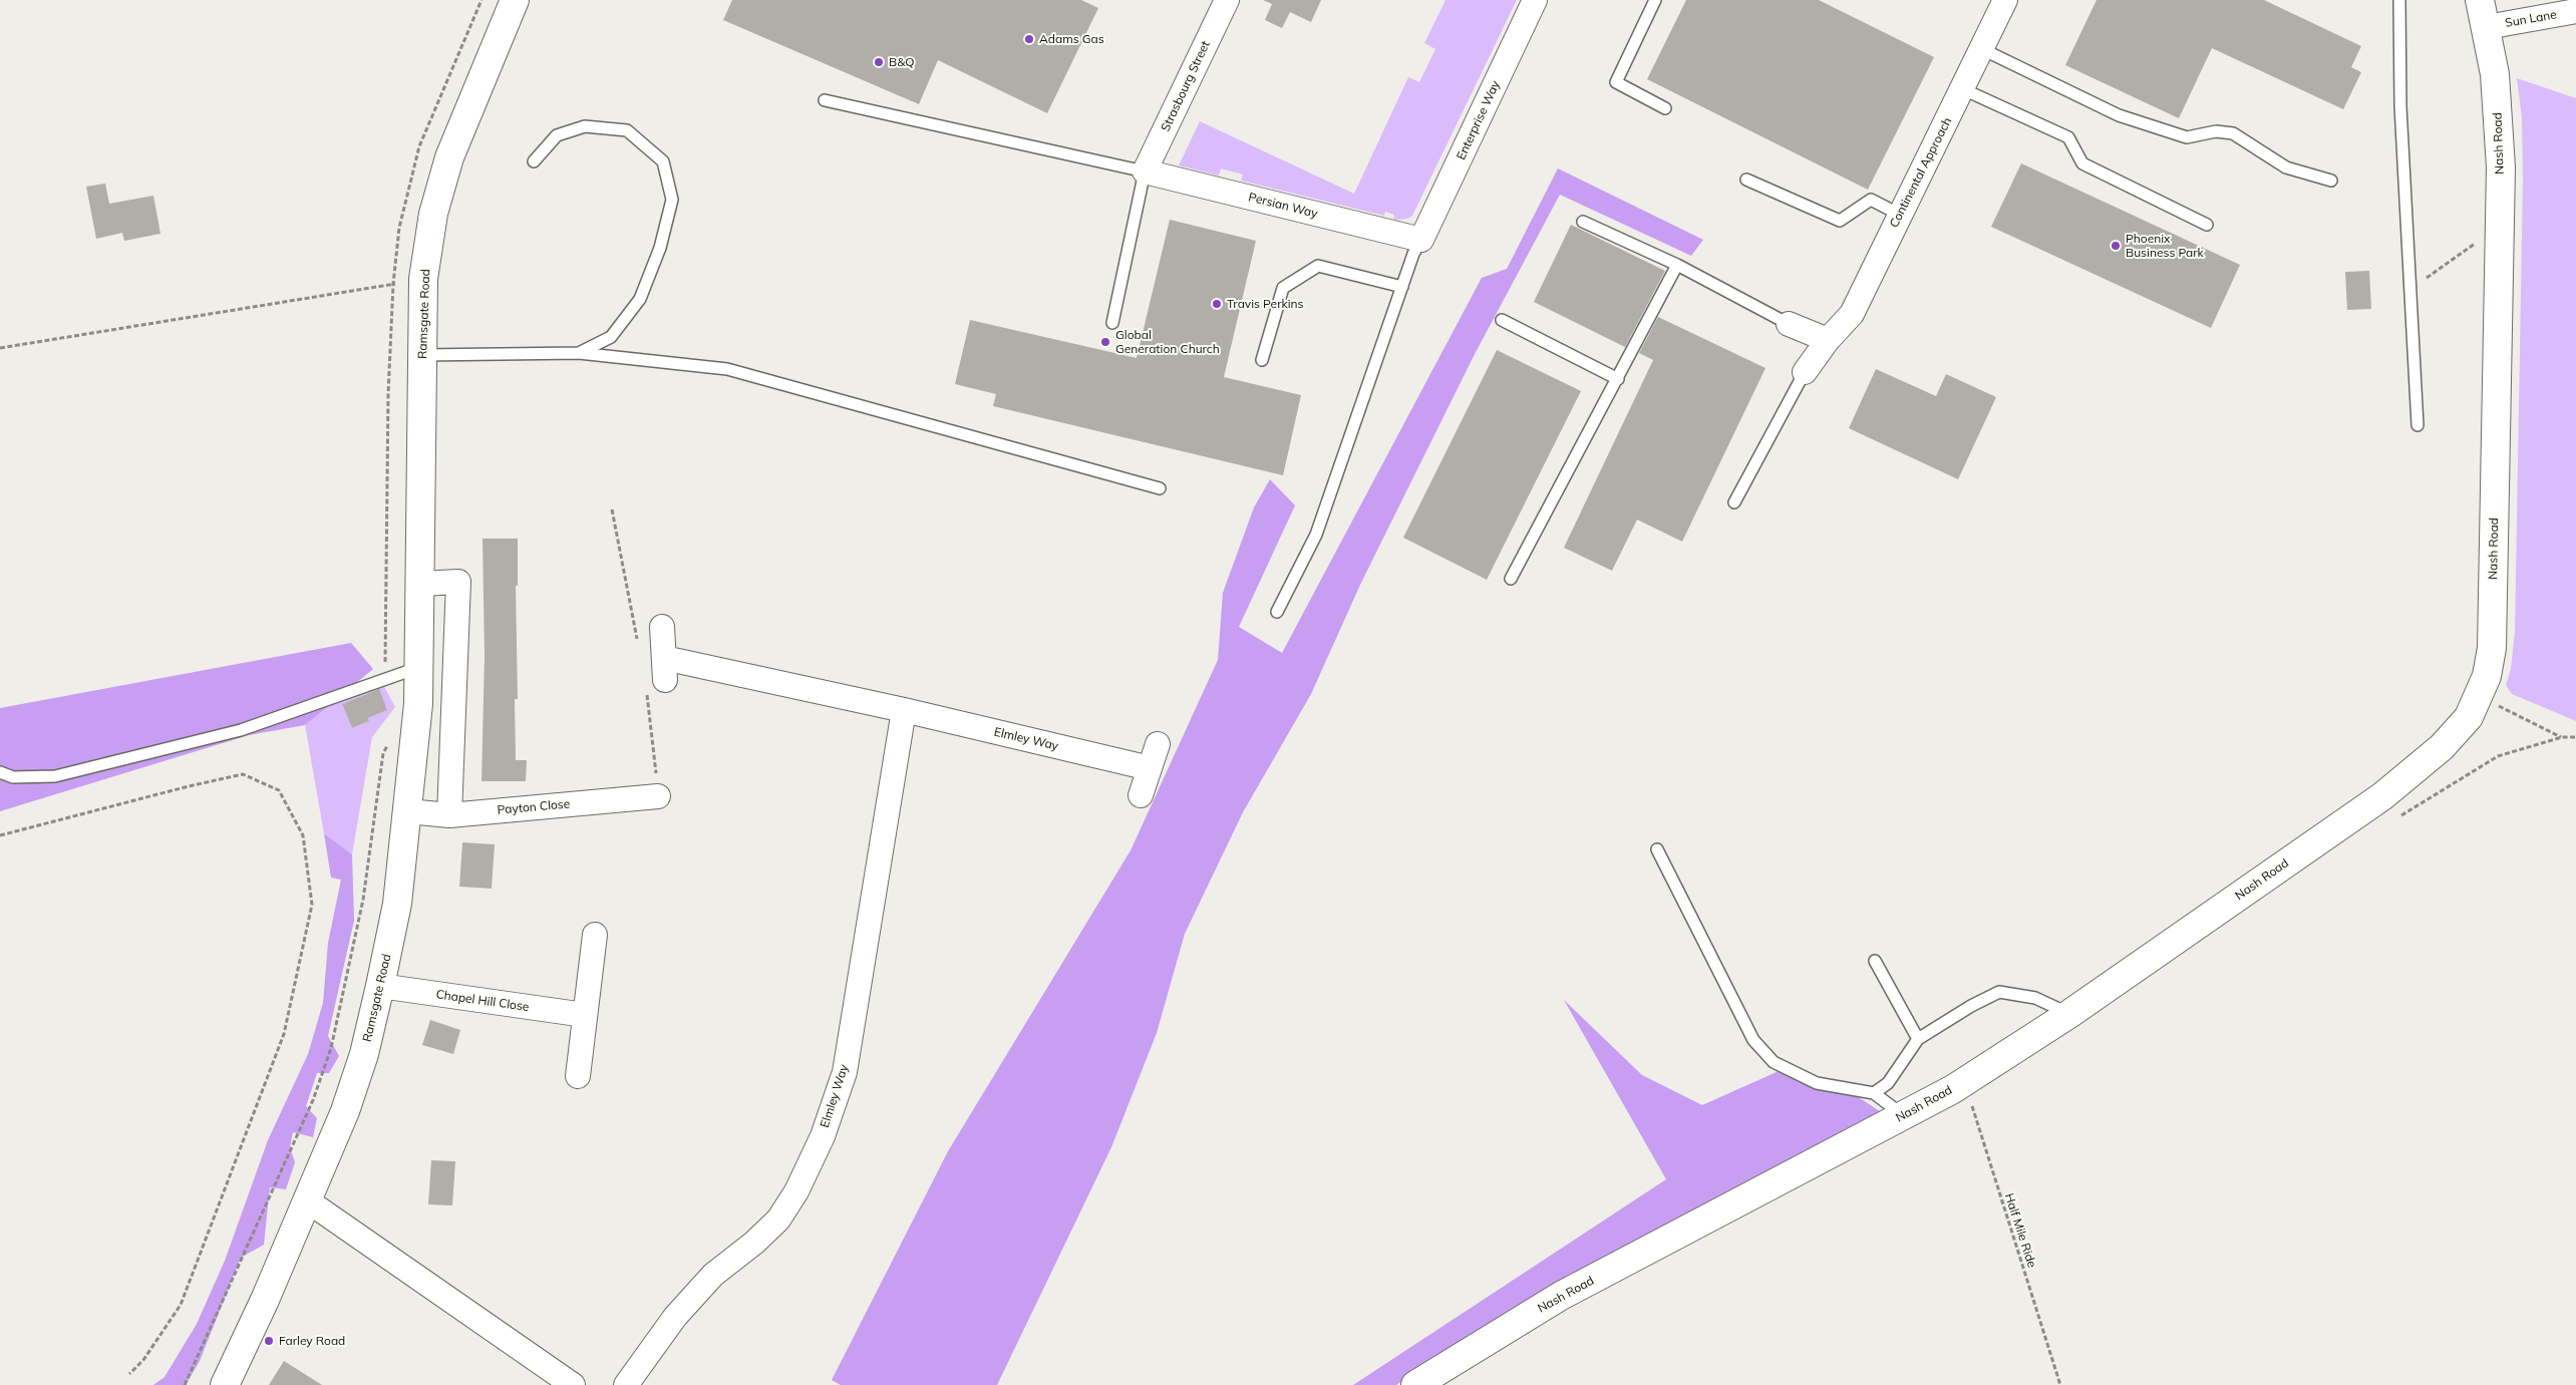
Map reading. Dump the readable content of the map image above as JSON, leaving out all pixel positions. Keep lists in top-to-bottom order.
{
  "streets": {
    "street": [
      "Sun Lane",
      "Strasbourg Street",
      "Enterprise Way",
      "Nash Road",
      "Continental Approach",
      "Persian Way",
      "Ramsgate Road",
      "Elmley Way",
      "Payton Close",
      "Chapel Hill Close"
    ],
    "path": ["Half Mile Ride"]
  },
  "crossings": [
    ["Sun Lane", "Nash Road"],
    ["Strasbourg Street", "Persian Way"],
    ["Enterprise Way", "Persian Way"],
    ["Nash Road", "Half Mile Ride"],
    ["Ramsgate Road", "Payton Close"],
    ["Ramsgate Road", "Chapel Hill Close"]
  ],
  "places": [
    "Adams Gas",
    "B&Q",
    "Phoenix Business Park",
    "Travis Perkins",
    "Global Generation Church",
    "Farley Road"
  ]
}
